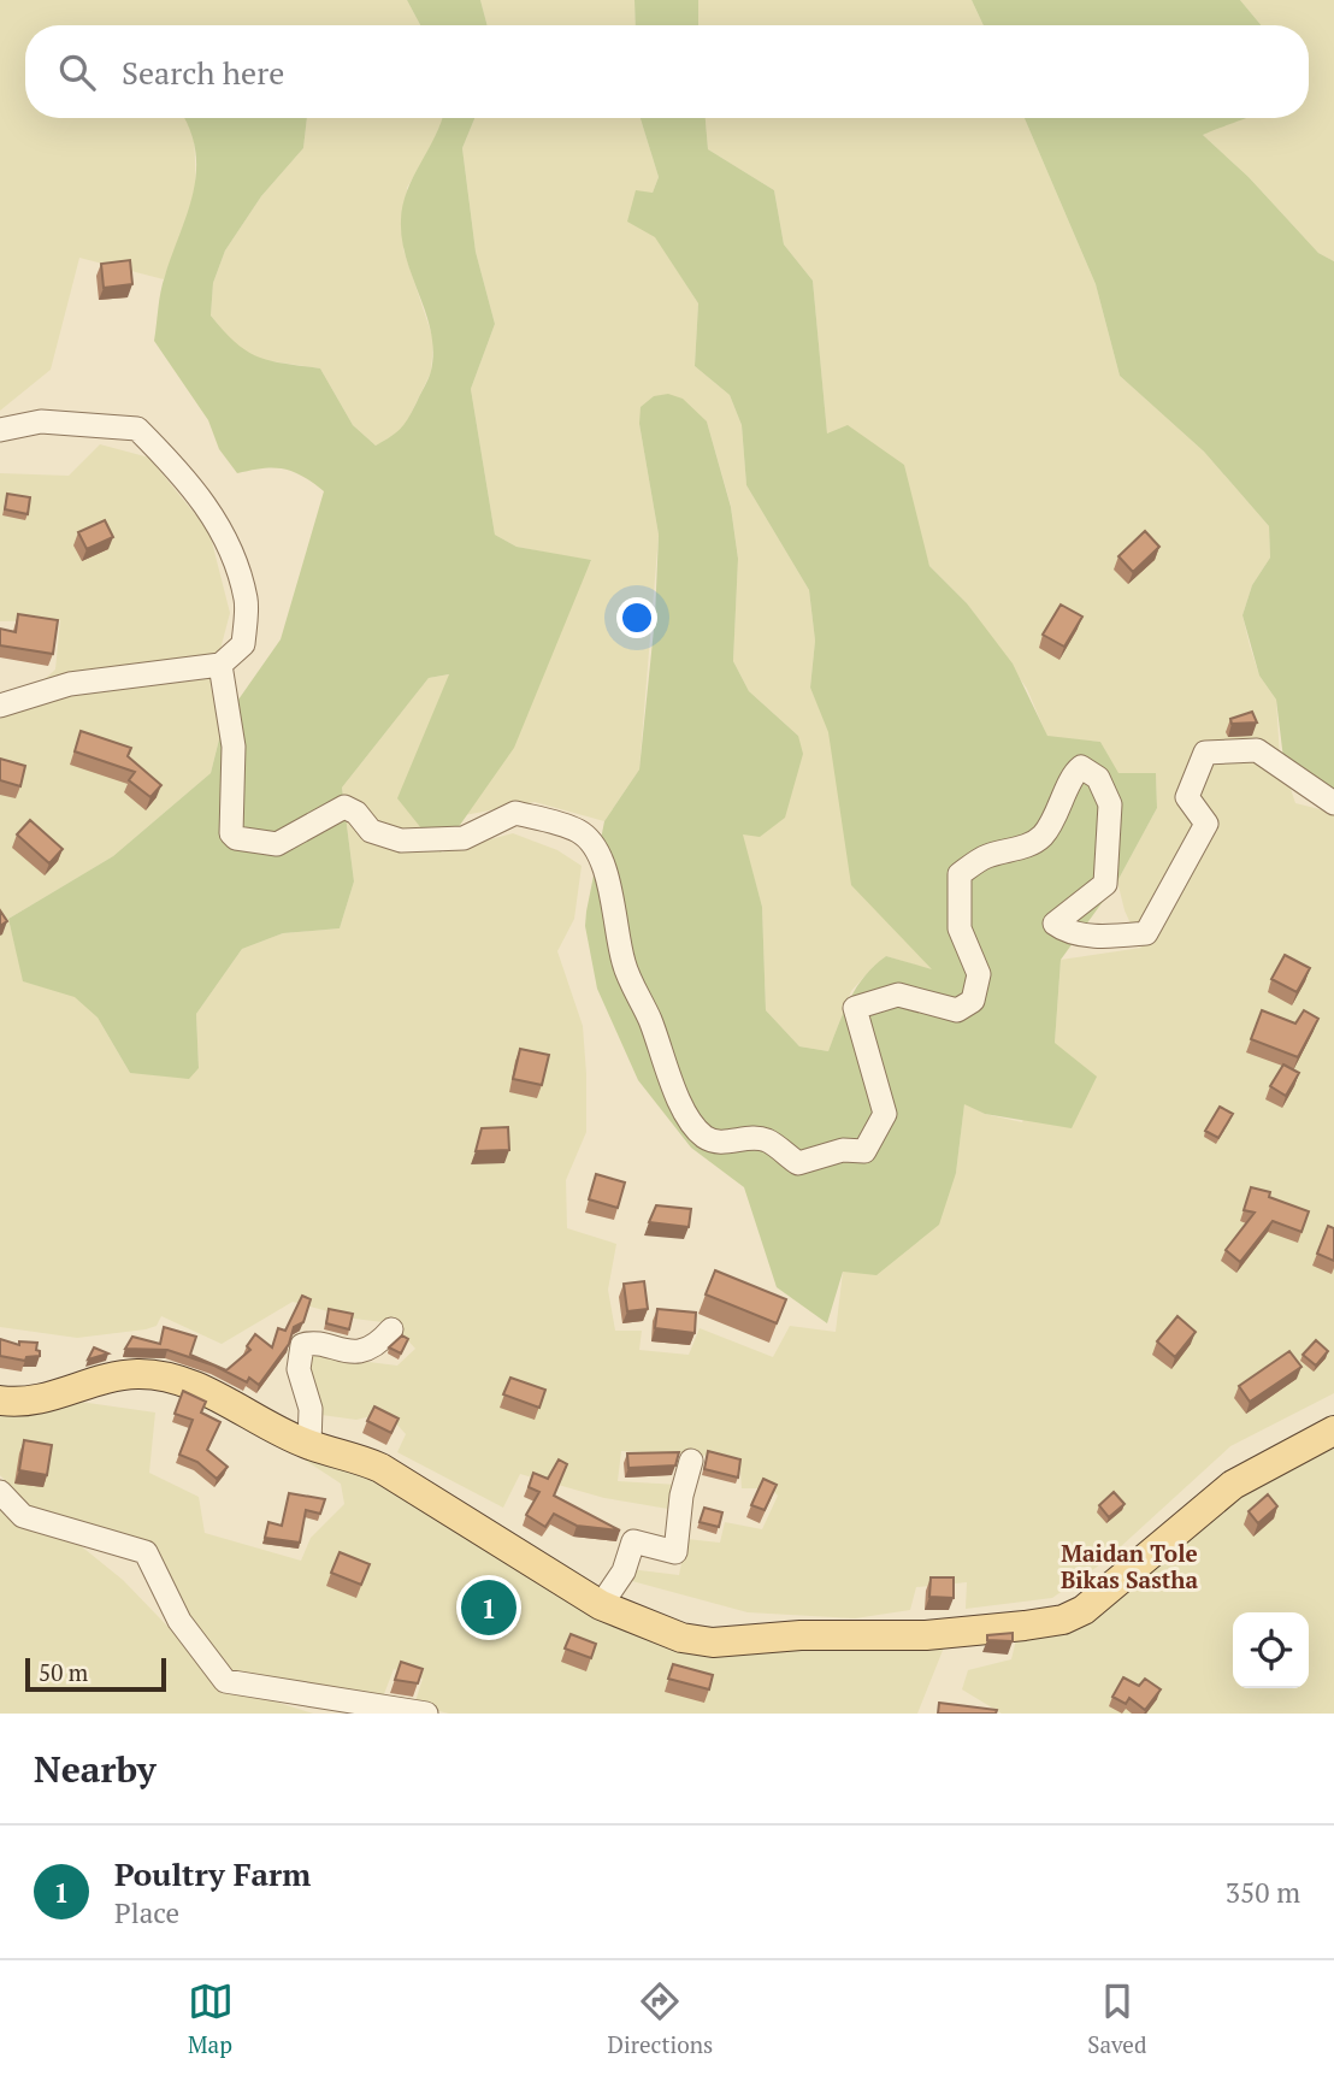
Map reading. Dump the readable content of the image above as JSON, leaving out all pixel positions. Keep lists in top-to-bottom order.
{
  "districts": ["Maidan Tole Bikas Sastha"],
  "scale_bar": "50 m",
  "page": {
    "search": "Search here",
    "pins": "1",
    "scale": "50 m",
    "heading": "Nearby",
    "list": [
      {
        "mark": "1",
        "name": "Poultry Farm",
        "note": "Place",
        "value": "350 m"
      }
    ],
    "nav": ["Map", "Directions", "Saved"]
  }
}
